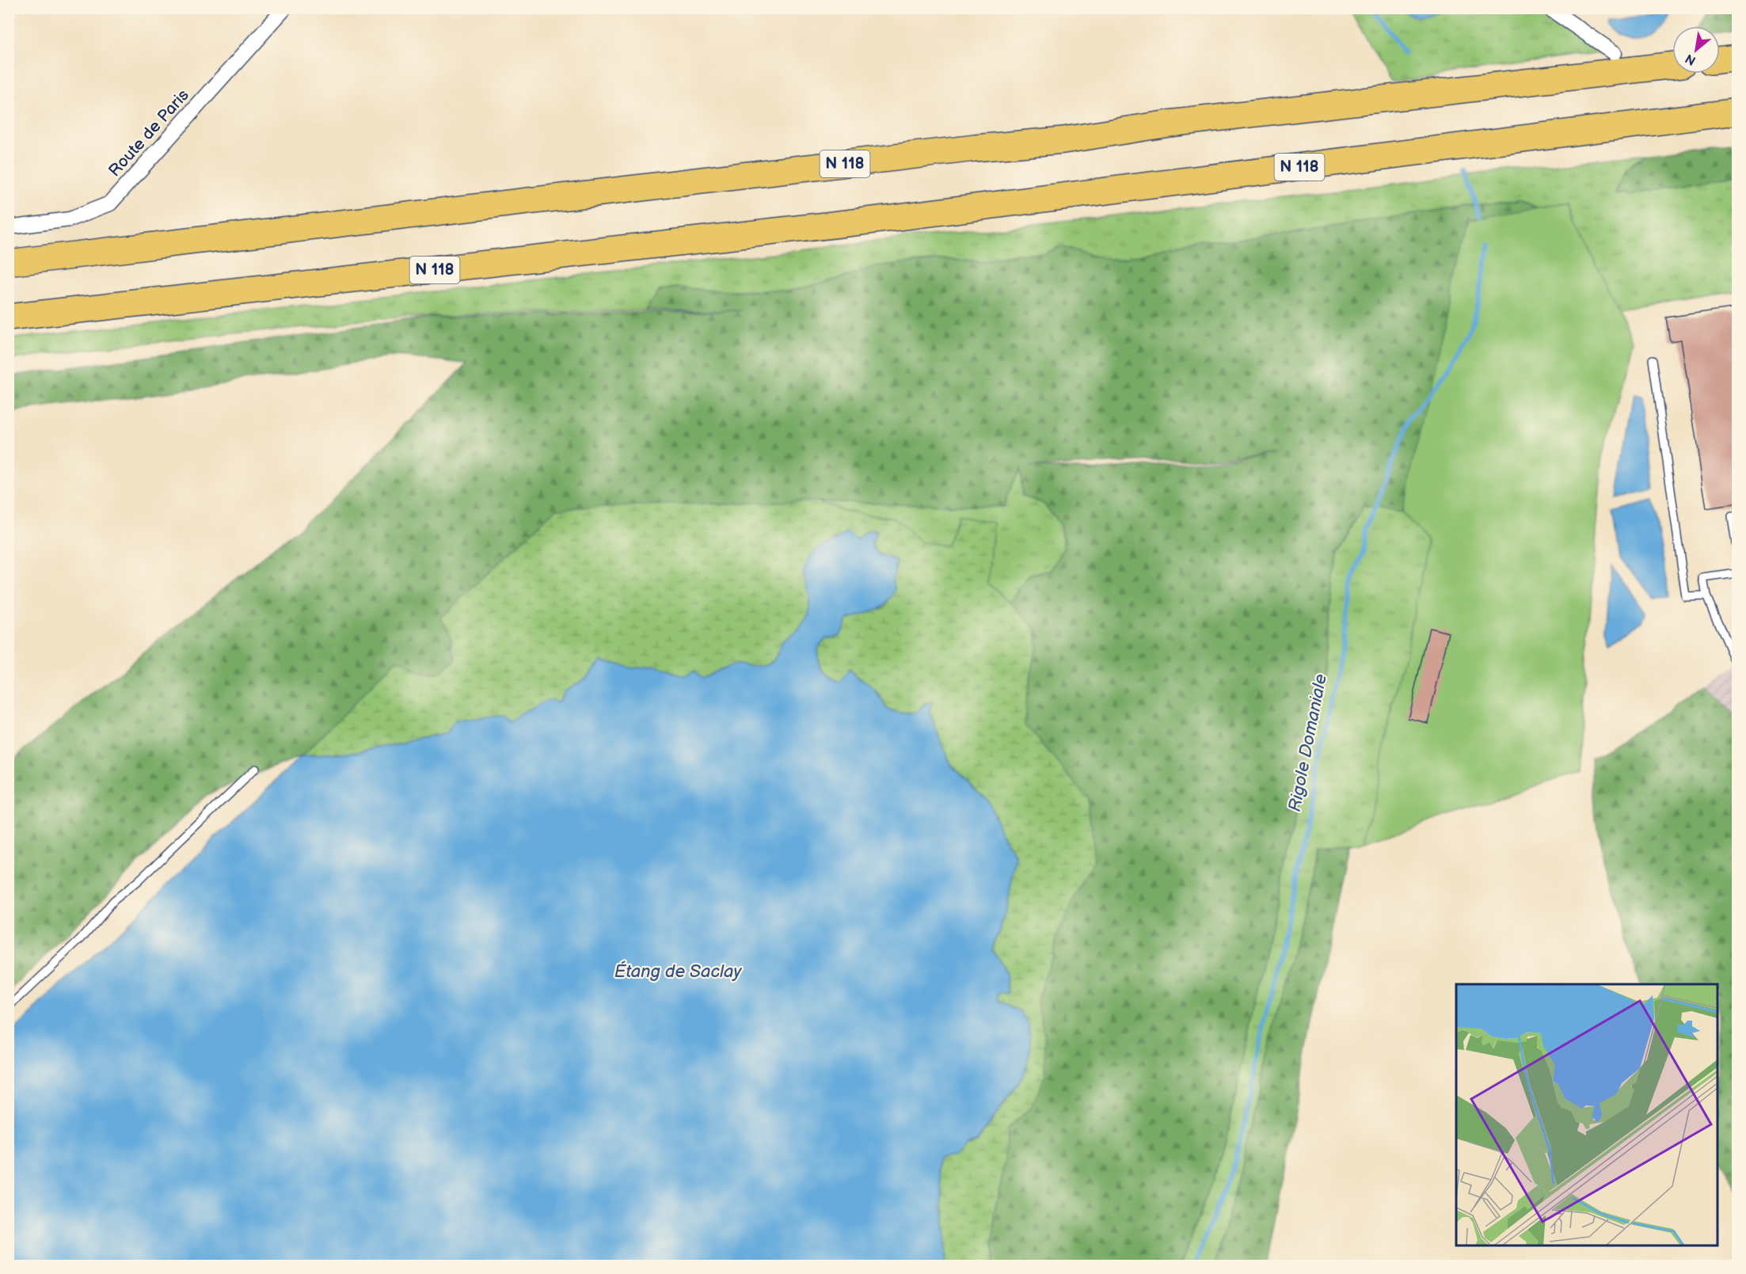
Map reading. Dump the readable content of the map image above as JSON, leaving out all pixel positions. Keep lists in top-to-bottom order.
{
  "streets": {
    "highway": ["N 118"],
    "street": ["Route de Paris"]
  },
  "water": ["Rigole Domaniale", "Étang de Saclay"],
  "north": "bottom left"
}
